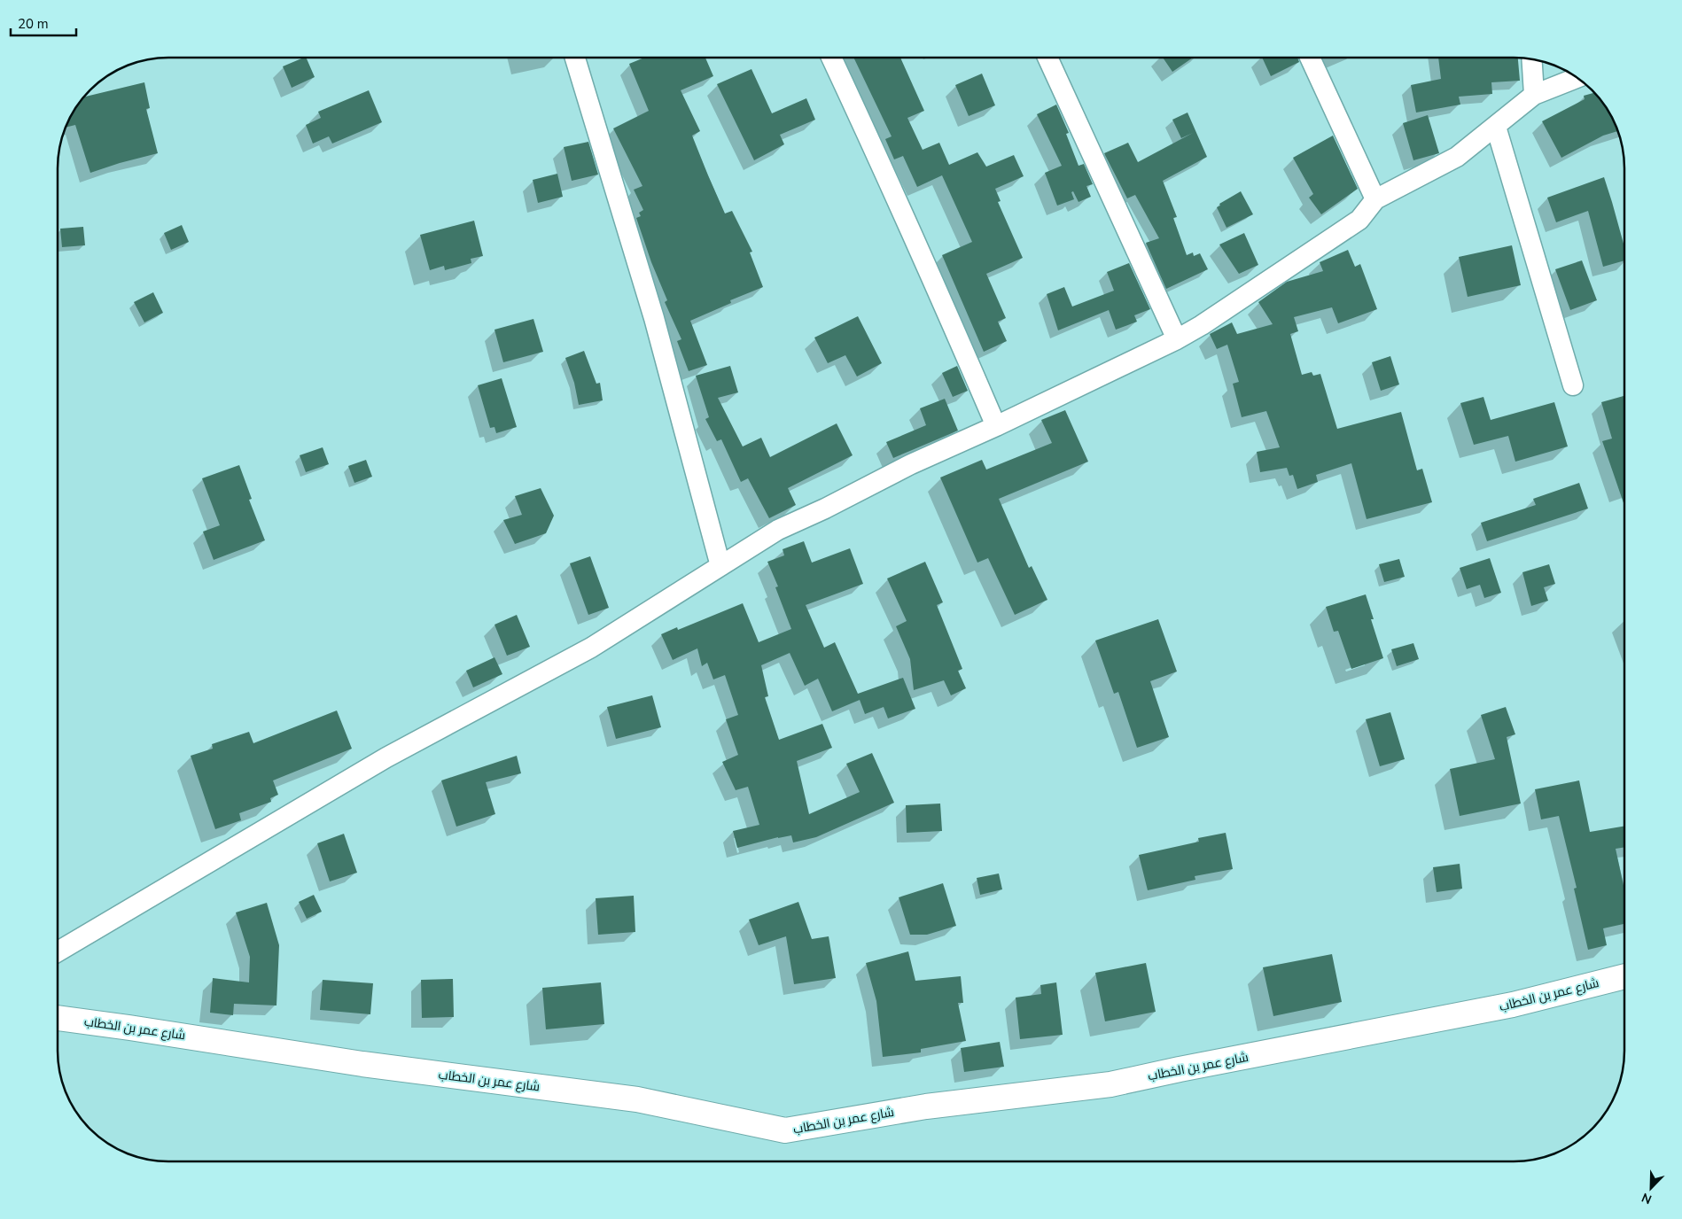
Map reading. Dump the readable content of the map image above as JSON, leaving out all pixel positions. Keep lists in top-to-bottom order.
{
  "streets": {
    "street": ["شارع عمر بن الخطاب"]
  },
  "scale_bar": "20 m",
  "north": "bottom left"
}
